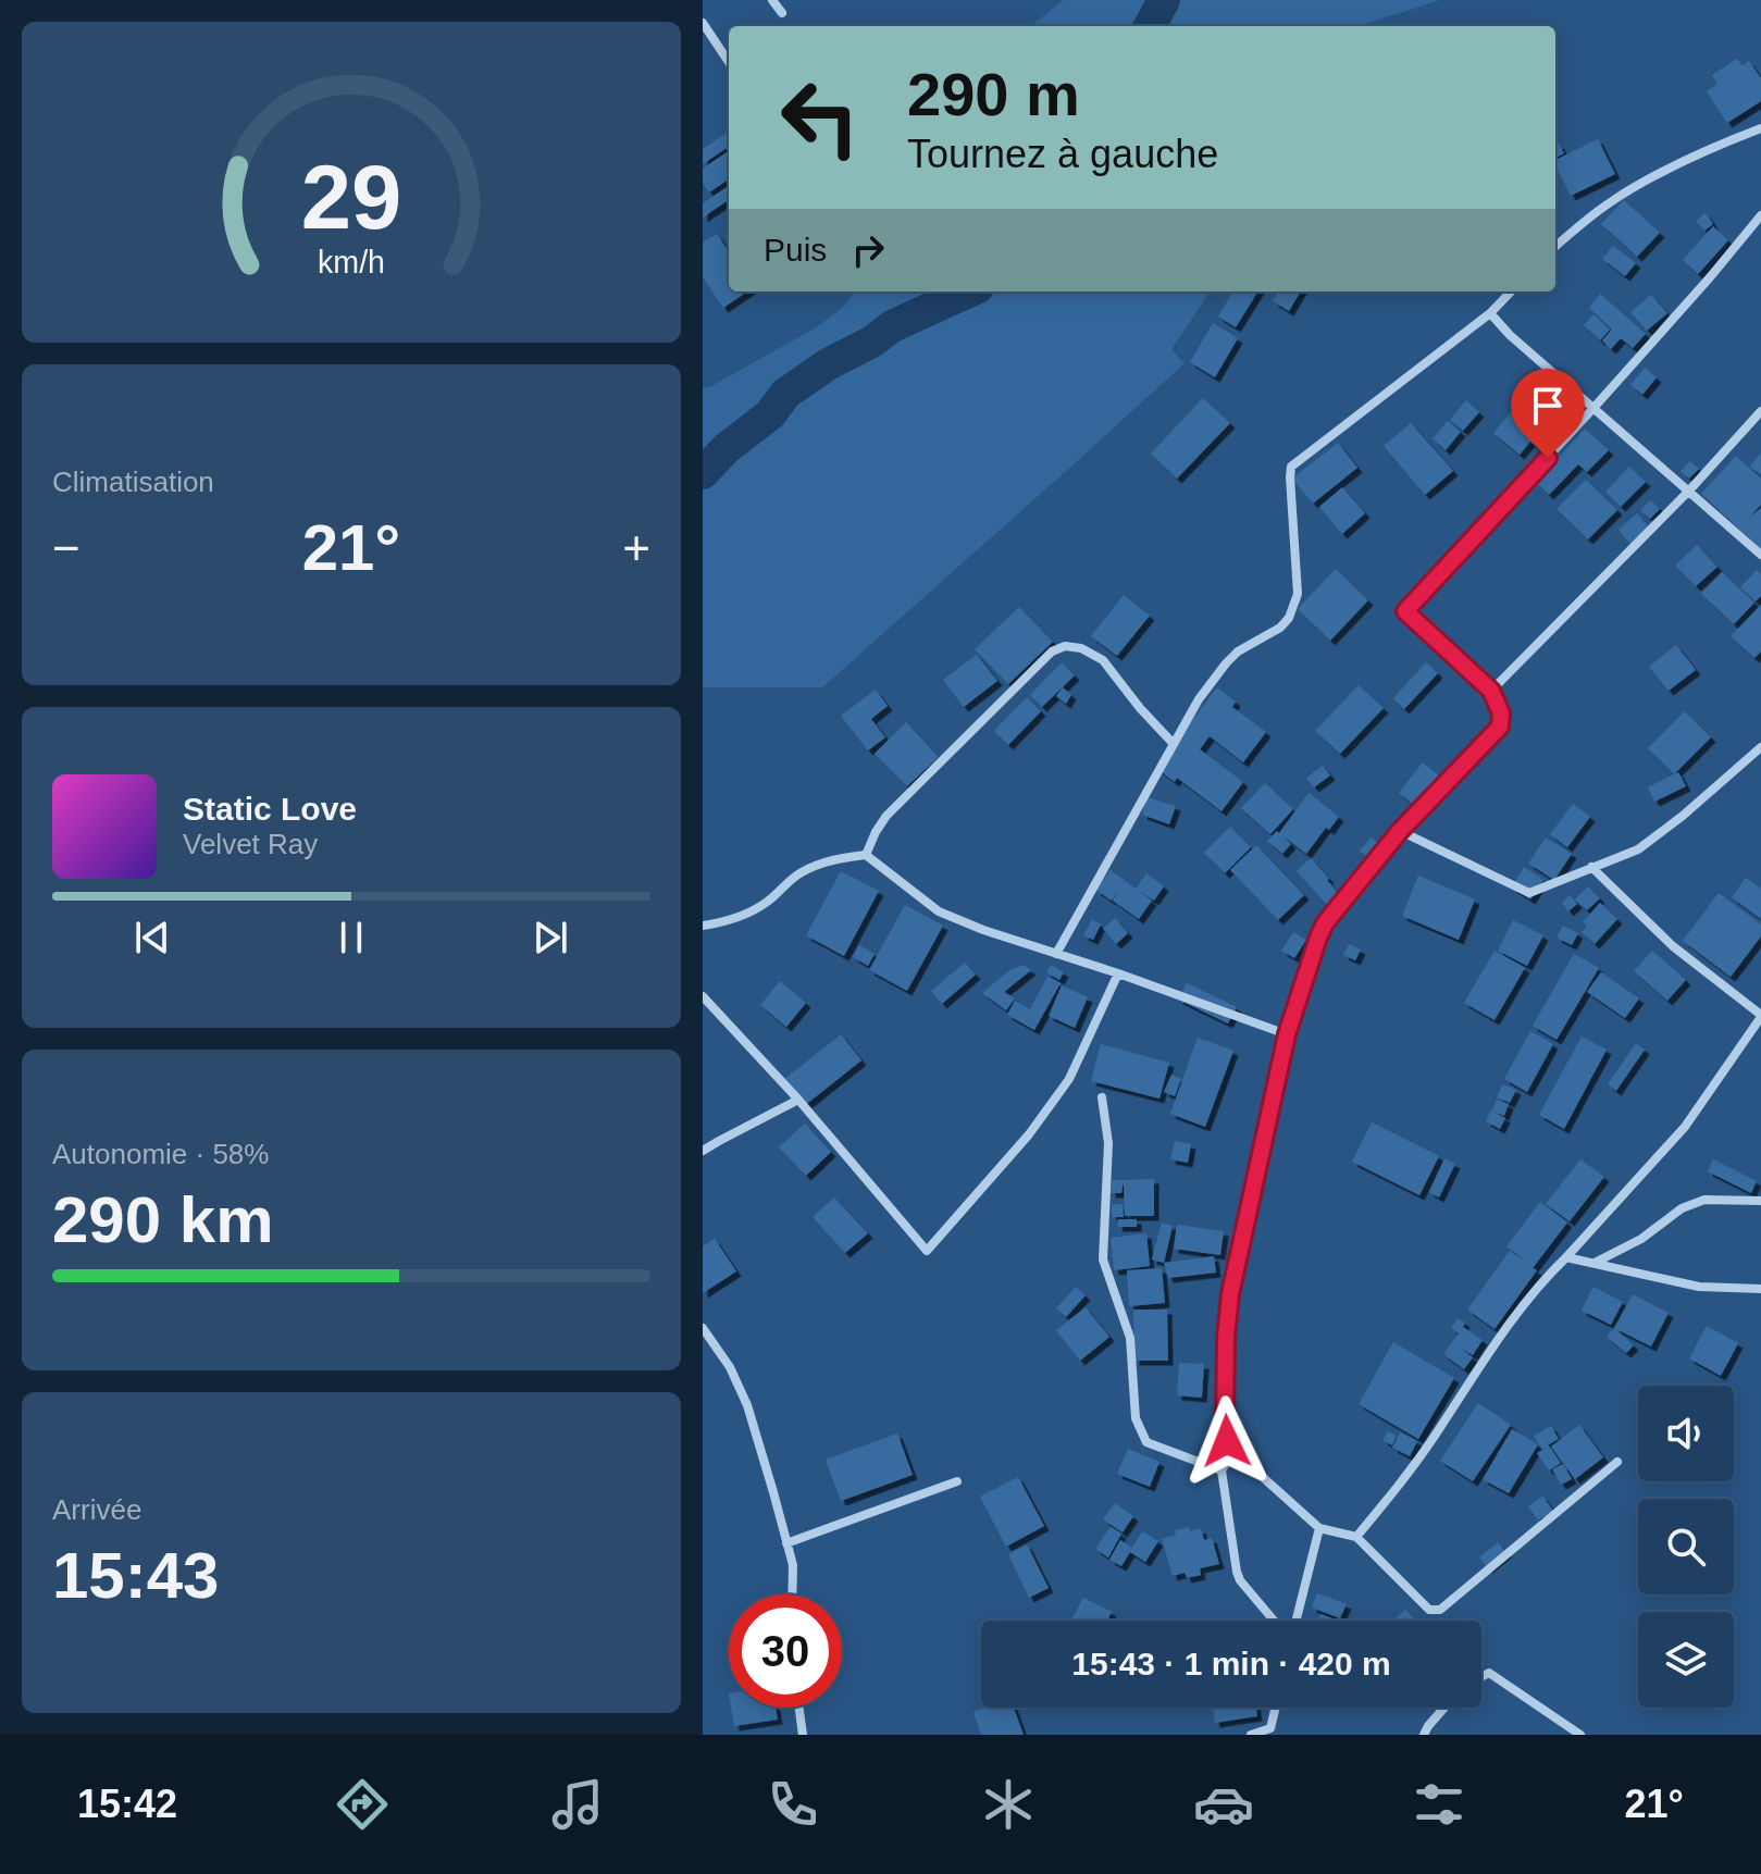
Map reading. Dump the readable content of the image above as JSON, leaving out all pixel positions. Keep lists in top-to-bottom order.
{
  "page": {
    "turn": ["290 m", "Tournez à gauche"],
    "then": "Puis",
    "tile": [
      "Climatisation",
      ["Autonomie · 58%", "290 km"],
      ["Arrivée", "15:43"]
    ],
    "heat": ["−", "21°", "+"],
    "song": ["Static Love", "Velvet Ray"],
    "limit": "30",
    "trip": "15:43 · 1 min · 420 m",
    "tabs": ["15:42", "21°"],
    "gauge": ["29", "km/h"]
  }
}
